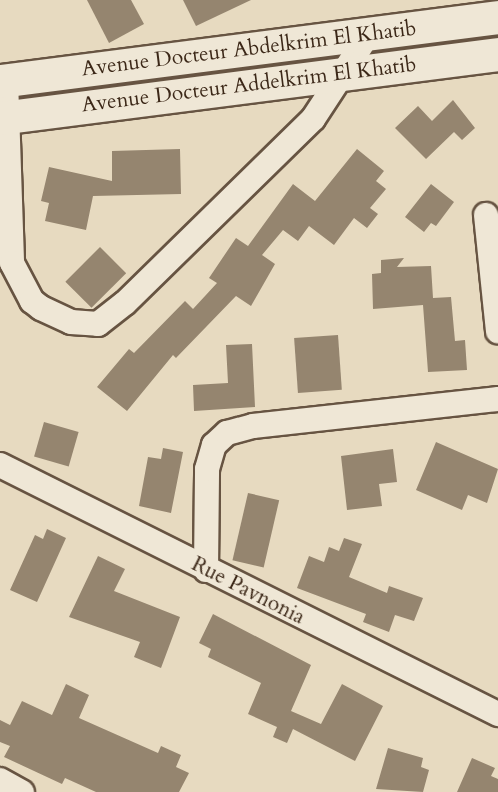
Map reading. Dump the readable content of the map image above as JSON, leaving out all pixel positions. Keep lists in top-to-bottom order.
{
  "streets": {
    "main road": ["Avenue Docteur Abdelkrim El Khatib", "Avenue Docteur Addelkrim El Khatib"],
    "street": ["Rue Pavnonia"]
  }
}
